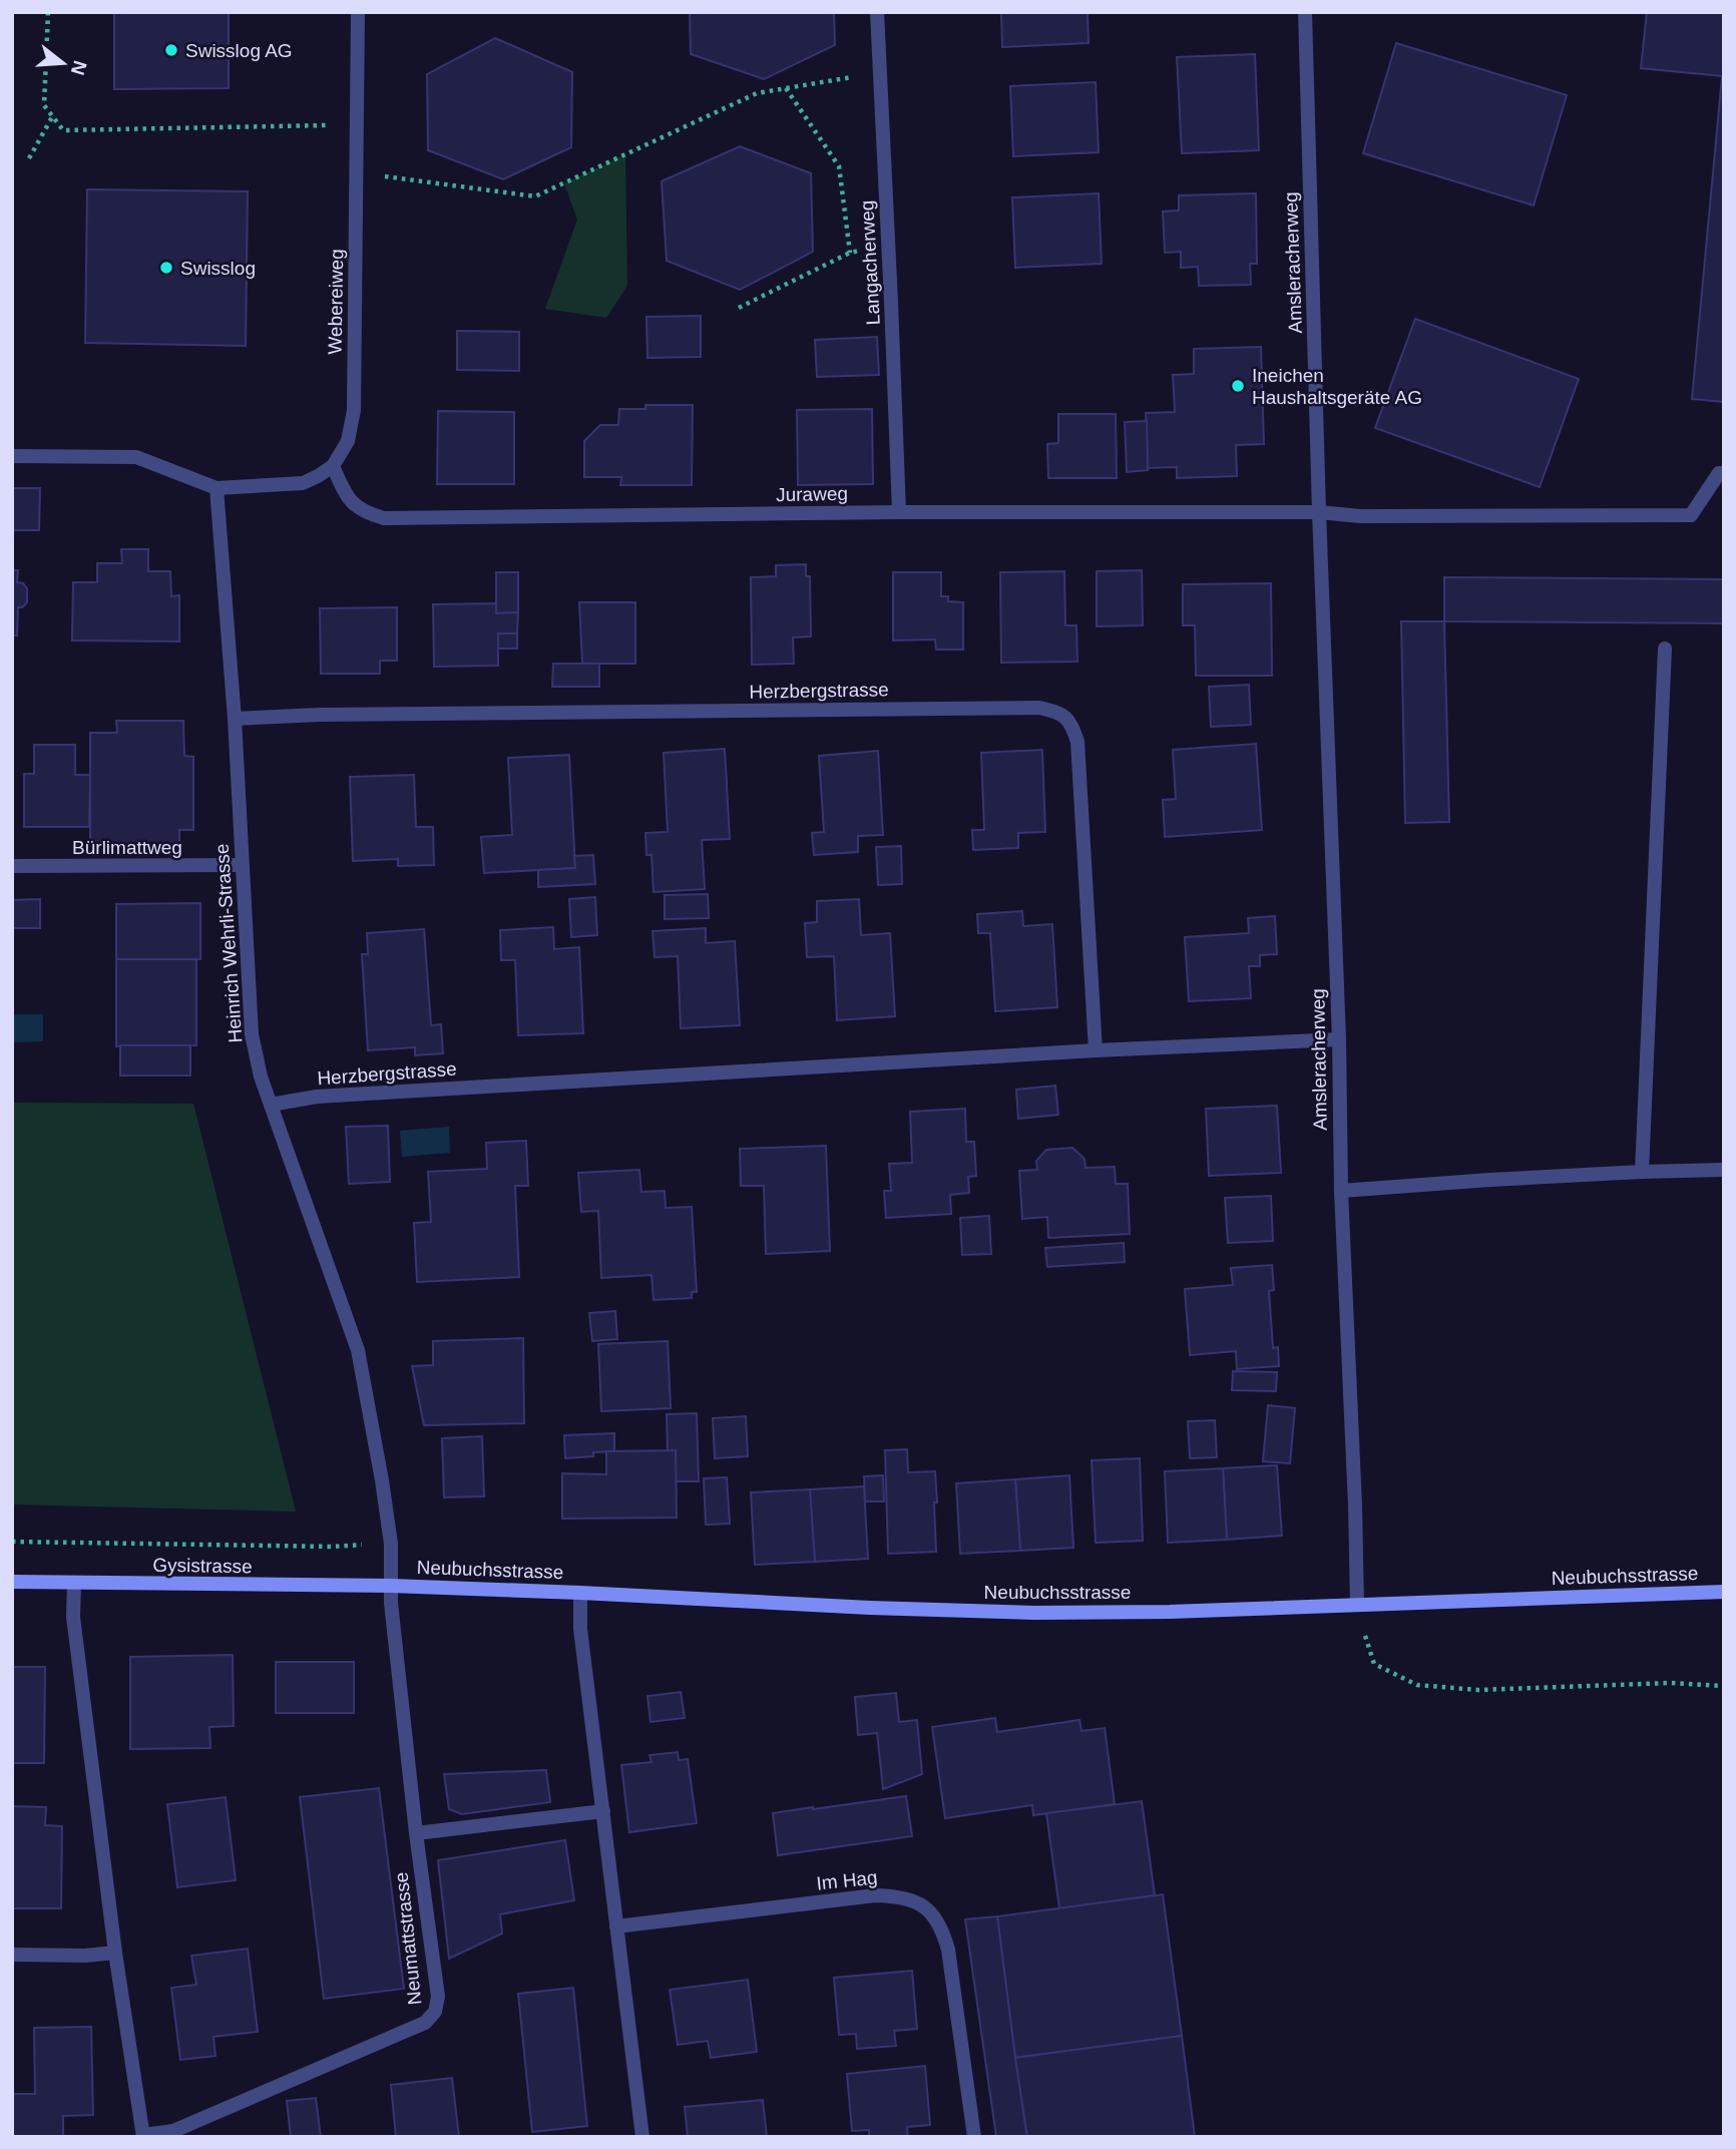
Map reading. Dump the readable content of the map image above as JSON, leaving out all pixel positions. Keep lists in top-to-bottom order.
{
  "streets": {
    "street": [
      "Langacherweg",
      "Amsleracherweg",
      "Webereiweg",
      "Juraweg",
      "Herzbergstrasse",
      "Bürlimattweg",
      "Heinrich Wehrli-Strasse",
      "Gysistrasse",
      "Neubuchsstrasse",
      "Im Hag",
      "Neumattstrasse"
    ]
  },
  "crossings": [
    ["Langacherweg", "Juraweg"],
    ["Amsleracherweg", "Juraweg"],
    ["Amsleracherweg", "Herzbergstrasse"],
    ["Amsleracherweg", "Neubuchsstrasse"],
    ["Webereiweg", "Juraweg"],
    ["Herzbergstrasse", "Heinrich Wehrli-Strasse"],
    ["Bürlimattweg", "Heinrich Wehrli-Strasse"],
    ["Heinrich Wehrli-Strasse", "Gysistrasse"],
    ["Heinrich Wehrli-Strasse", "Neubuchsstrasse"],
    ["Heinrich Wehrli-Strasse", "Neumattstrasse"],
    ["Gysistrasse", "Neubuchsstrasse"],
    ["Gysistrasse", "Neumattstrasse"],
    ["Neubuchsstrasse", "Neumattstrasse"]
  ],
  "places": ["Swisslog AG", "Swisslog", "Ineichen Haushaltsgeräte AG"],
  "north": "right"
}
